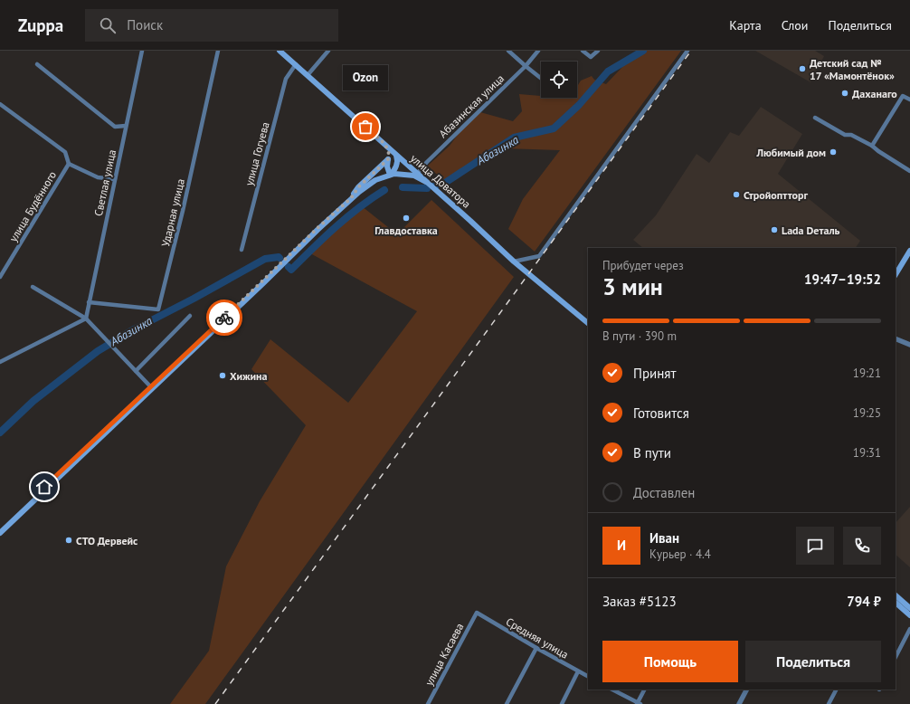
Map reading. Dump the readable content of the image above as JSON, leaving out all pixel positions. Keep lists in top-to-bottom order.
{
  "streets": {
    "main road": ["улица Доватора"],
    "street": [
      "Абазинская улица",
      "улица Гогуева",
      "Светлая улица",
      "улица Будённого",
      "Ударная улица",
      "Средняя улица",
      "улица Касаева"
    ]
  },
  "crossings": [
    ["Абазинская улица", "улица Доватора"],
    ["улица Гогуева", "улица Доватора"],
    ["Светлая улица", "Ударная улица"],
    ["Средняя улица", "улица Касаева"]
  ],
  "water": ["Абазинка"],
  "places": [
    "Детский сад № 17 «Мамонтёнок»",
    "Даханаго",
    "Ozon",
    "Любимый дом",
    "Стройоптторг",
    "Главдоставка",
    "Lada Dеталь",
    "Хижина",
    "СТО Дервейс"
  ],
  "page": {
    "header": "Zuppa",
    "search": "Поиск",
    "nav": ["Карта", "Слои", "Поделиться"],
    "bubble": "Ozon",
    "heading": ["3 мин", "Прибудет через", "19:47–19:52"],
    "panel": [
      "Иван",
      "Курьер · 4.4",
      "Заказ #5123",
      "794 ₽"
    ],
    "bar": "В пути · 390 m",
    "list": [
      ["Принят", "19:21"],
      ["Готовится", "19:25"],
      ["В пути", "19:31"],
      "Доставлен"
    ],
    "round": "И",
    "buttons": ["Помощь", "Поделиться"]
  }
}
